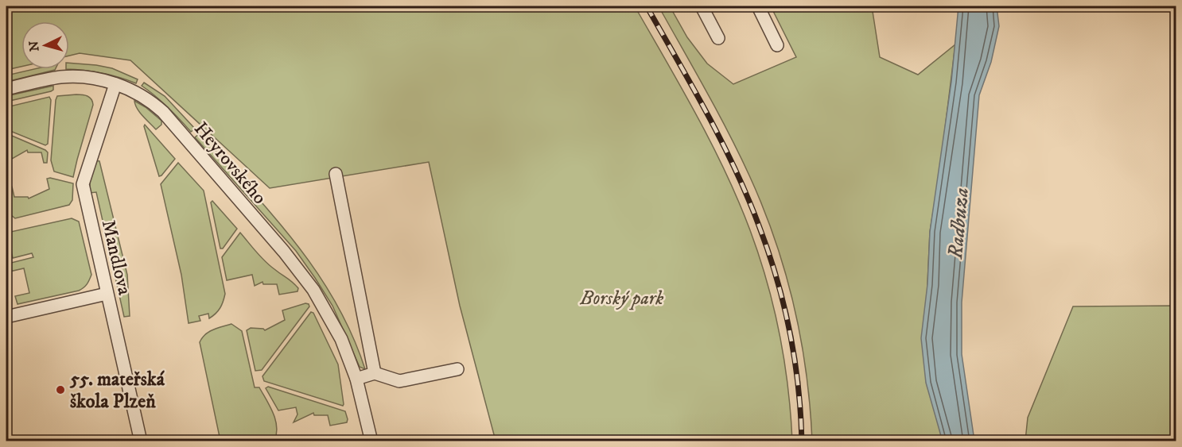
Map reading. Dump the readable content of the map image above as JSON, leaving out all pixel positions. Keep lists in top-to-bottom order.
{
  "streets": {
    "street": ["Heyrovského", "Mandlova"]
  },
  "crossings": [
    ["Heyrovského", "Mandlova"]
  ],
  "water": ["Radbuza"],
  "parks": ["Borský park"],
  "places": ["55. mateřská škola Plzeň"],
  "north": "left"
}
